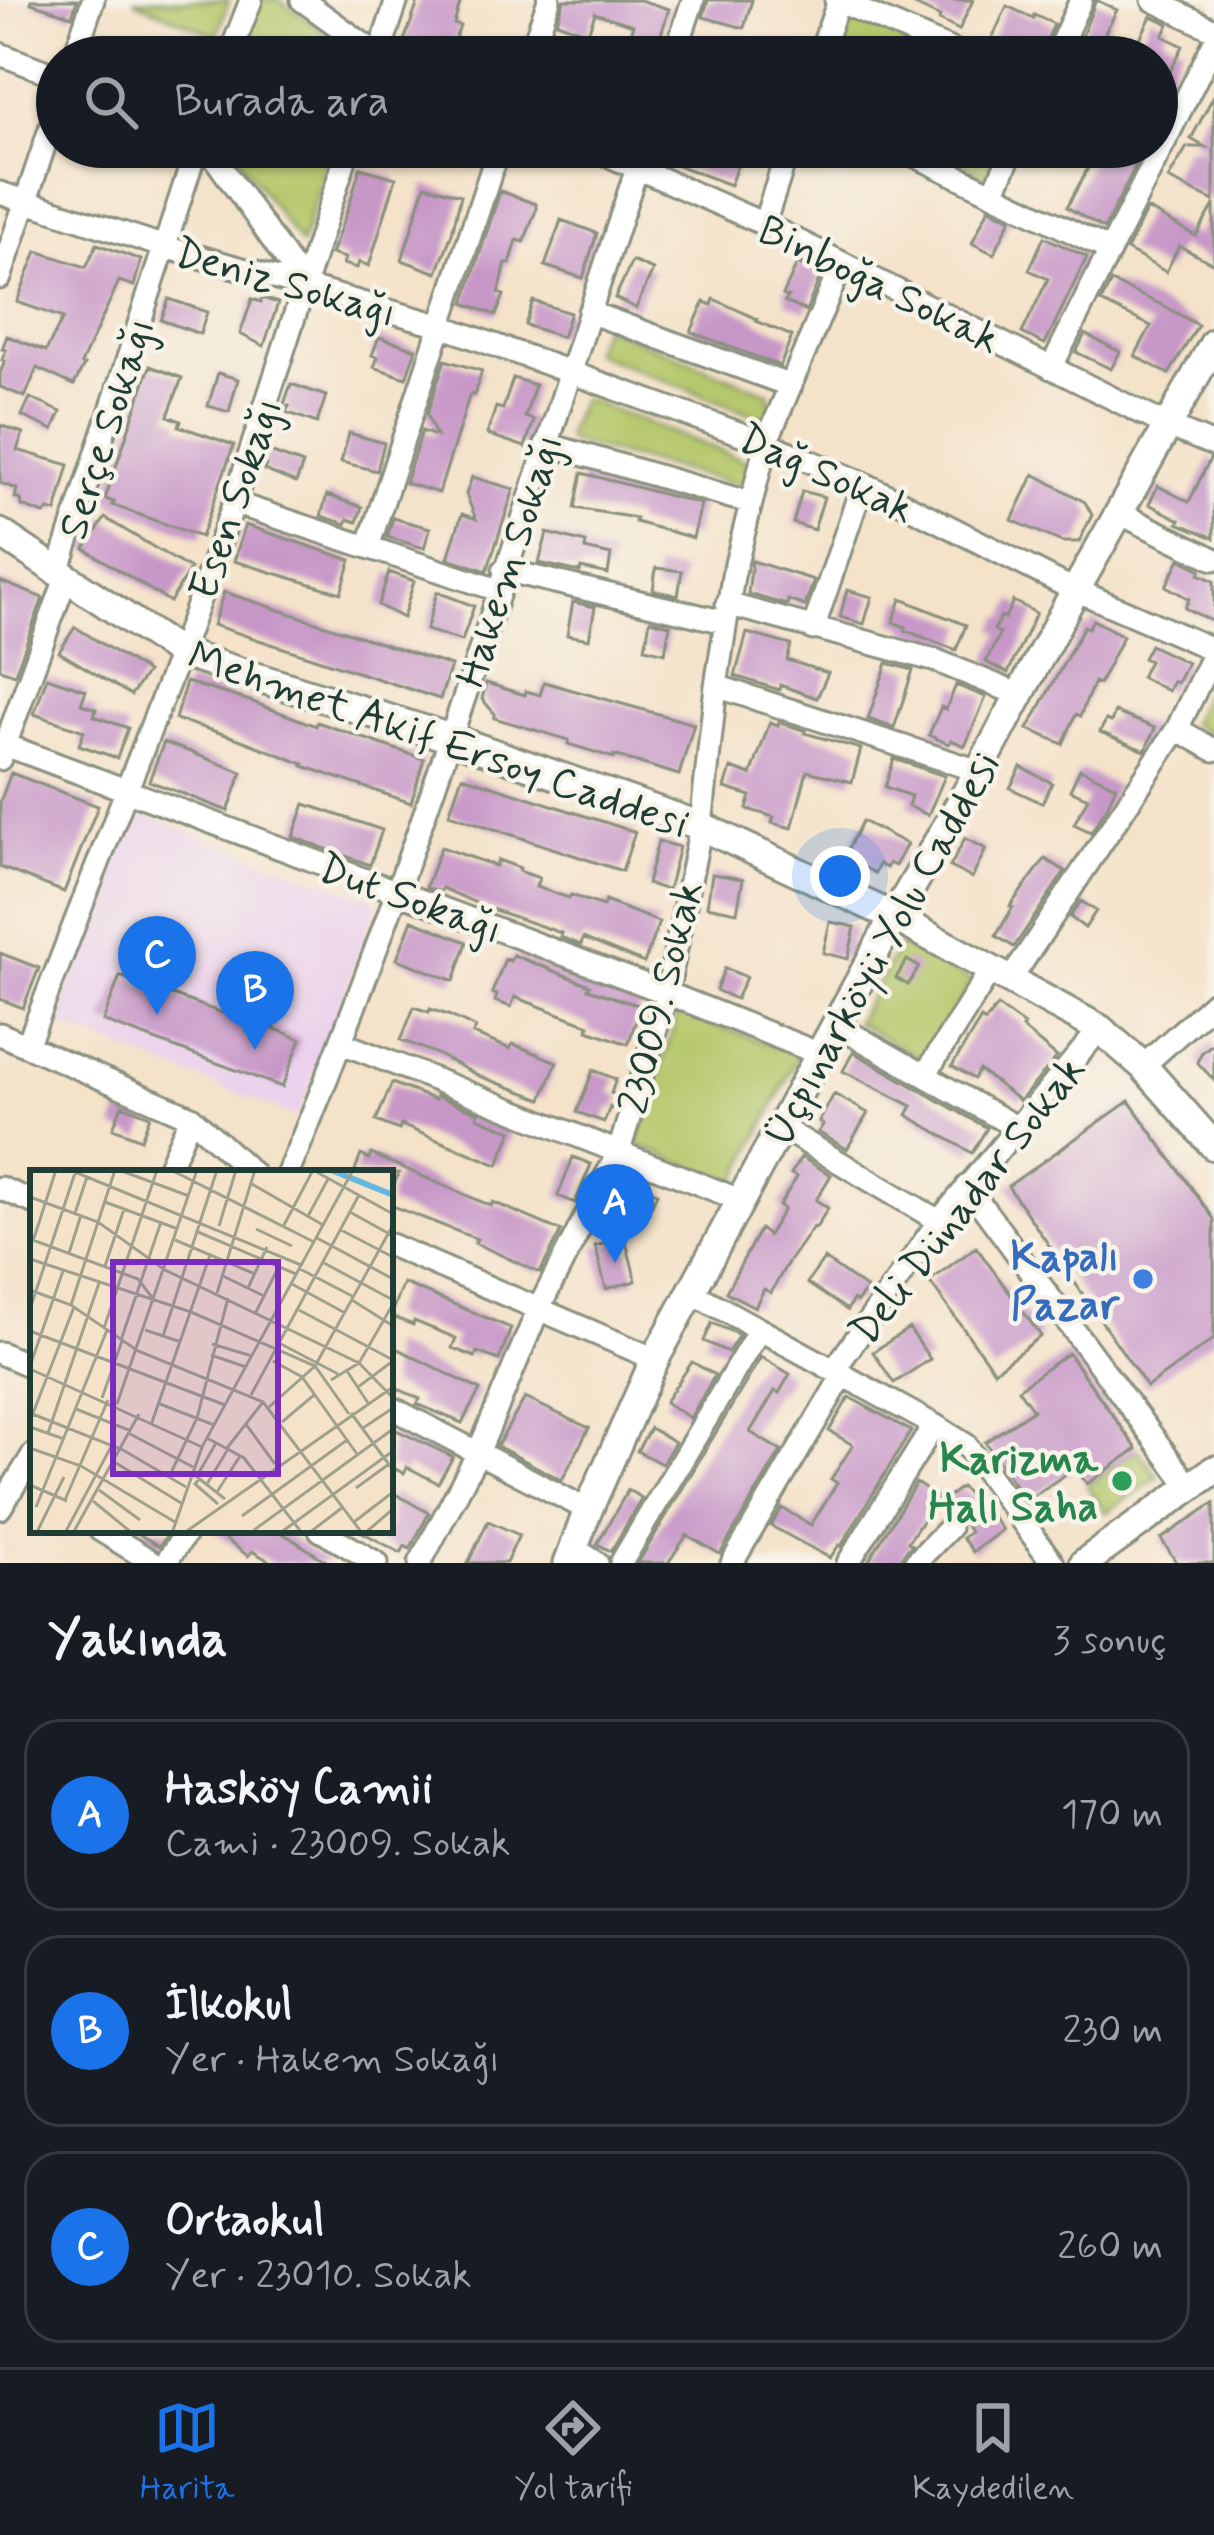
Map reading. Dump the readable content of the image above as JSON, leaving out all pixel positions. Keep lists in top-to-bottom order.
{
  "streets": {
    "main road": ["Mehmet Akif Ersoy Caddesi", "Üçpınarköyü Yolu Caddesi"],
    "street": [
      "Deniz Sokağı",
      "Binboğa Sokak",
      "Serçe Sokağı",
      "Dağ Sokak",
      "Esen Sokağı",
      "Hakem Sokağı",
      "Dut Sokağı",
      "23009. Sokak",
      "Deli Dünadar Sokak"
    ]
  },
  "crossings": [
    ["Deniz Sokağı", "Serçe Sokağı"],
    ["Deniz Sokağı", "Dağ Sokak"],
    ["Deniz Sokağı", "Esen Sokağı"],
    ["Deniz Sokağı", "Hakem Sokağı"],
    ["Binboğa Sokak", "Üçpınarköyü Yolu Caddesi"],
    ["Binboğa Sokak", "23009. Sokak"],
    ["Serçe Sokağı", "Mehmet Akif Ersoy Caddesi"],
    ["Serçe Sokağı", "Dut Sokağı"],
    ["Dağ Sokak", "Hakem Sokağı"],
    ["Dağ Sokak", "Üçpınarköyü Yolu Caddesi"],
    ["Dağ Sokak", "23009. Sokak"],
    ["Esen Sokağı", "Mehmet Akif Ersoy Caddesi"],
    ["Esen Sokağı", "Dut Sokağı"],
    ["Hakem Sokağı", "Mehmet Akif Ersoy Caddesi"],
    ["Hakem Sokağı", "Dut Sokağı"],
    ["Mehmet Akif Ersoy Caddesi", "Üçpınarköyü Yolu Caddesi"],
    ["Mehmet Akif Ersoy Caddesi", "23009. Sokak"],
    ["Mehmet Akif Ersoy Caddesi", "Deli Dünadar Sokak"],
    ["Dut Sokağı", "Üçpınarköyü Yolu Caddesi"],
    ["Dut Sokağı", "23009. Sokak"]
  ],
  "places": ["Kapalı Pazar", "Karizma Halı Saha"],
  "page": {
    "search": "Burada ara",
    "pins": ["C", "B", "A"],
    "heading": ["Yakında", "3 sonuç"],
    "list": [
      {
        "mark": "A",
        "name": "Hasköy Camii",
        "note": "Cami · 23009. Sokak",
        "value": "170 m"
      },
      {
        "mark": "B",
        "name": "İlkokul",
        "note": "Yer · Hakem Sokağı",
        "value": "230 m"
      },
      {
        "mark": "C",
        "name": "Ortaokul",
        "note": "Yer · 23010. Sokak",
        "value": "260 m"
      }
    ],
    "nav": ["Harita", "Yol tarifi", "Kaydedilen"]
  }
}
